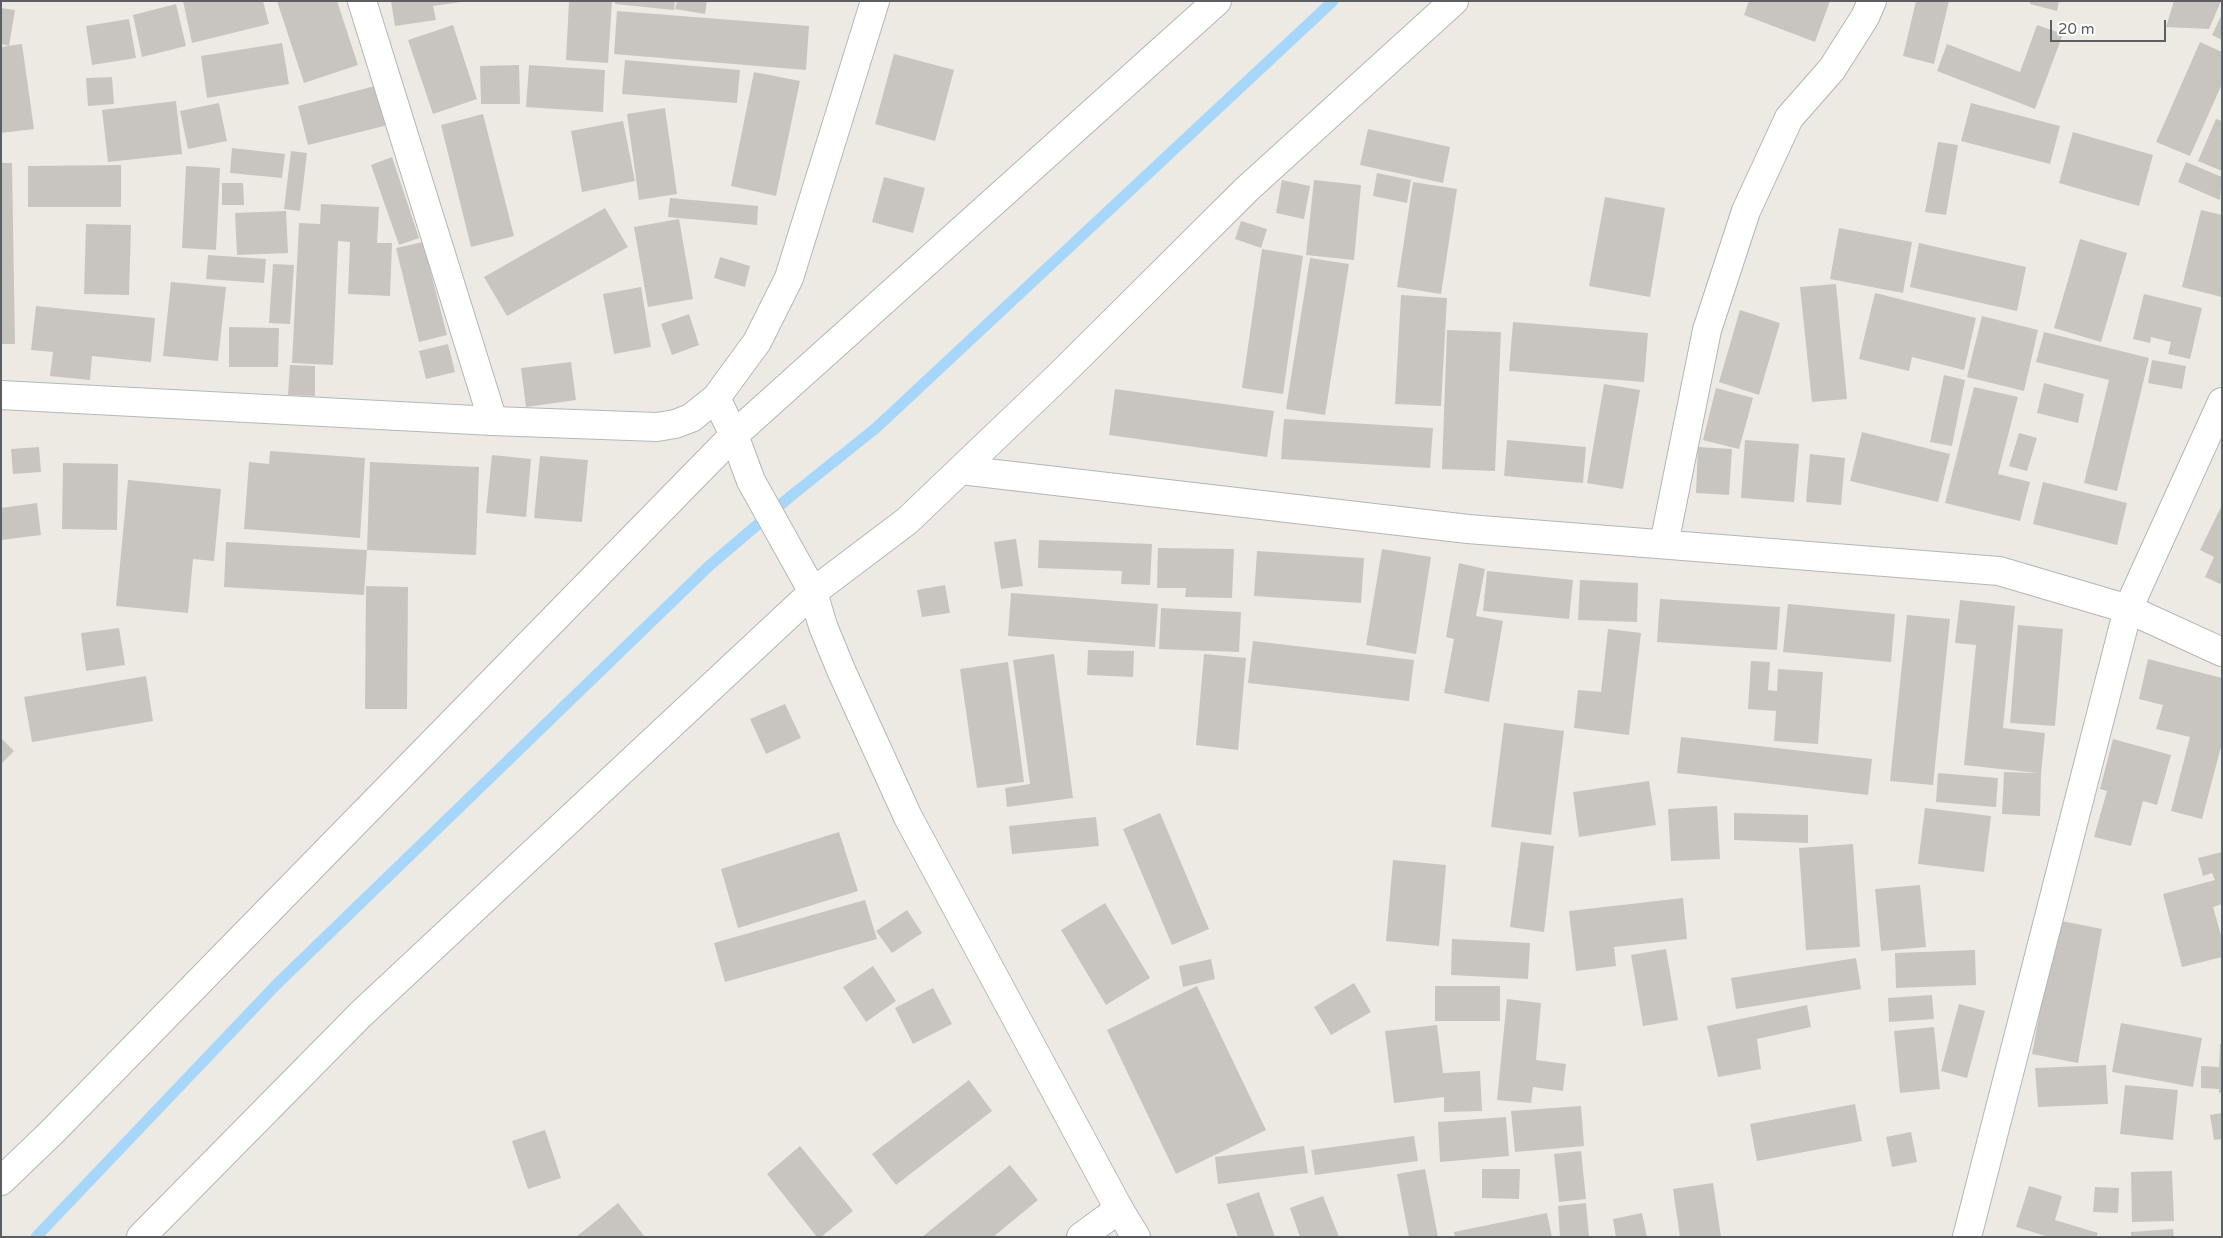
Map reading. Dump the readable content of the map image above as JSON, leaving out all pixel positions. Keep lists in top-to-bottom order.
{
  "scale_bar": "20 m"
}
